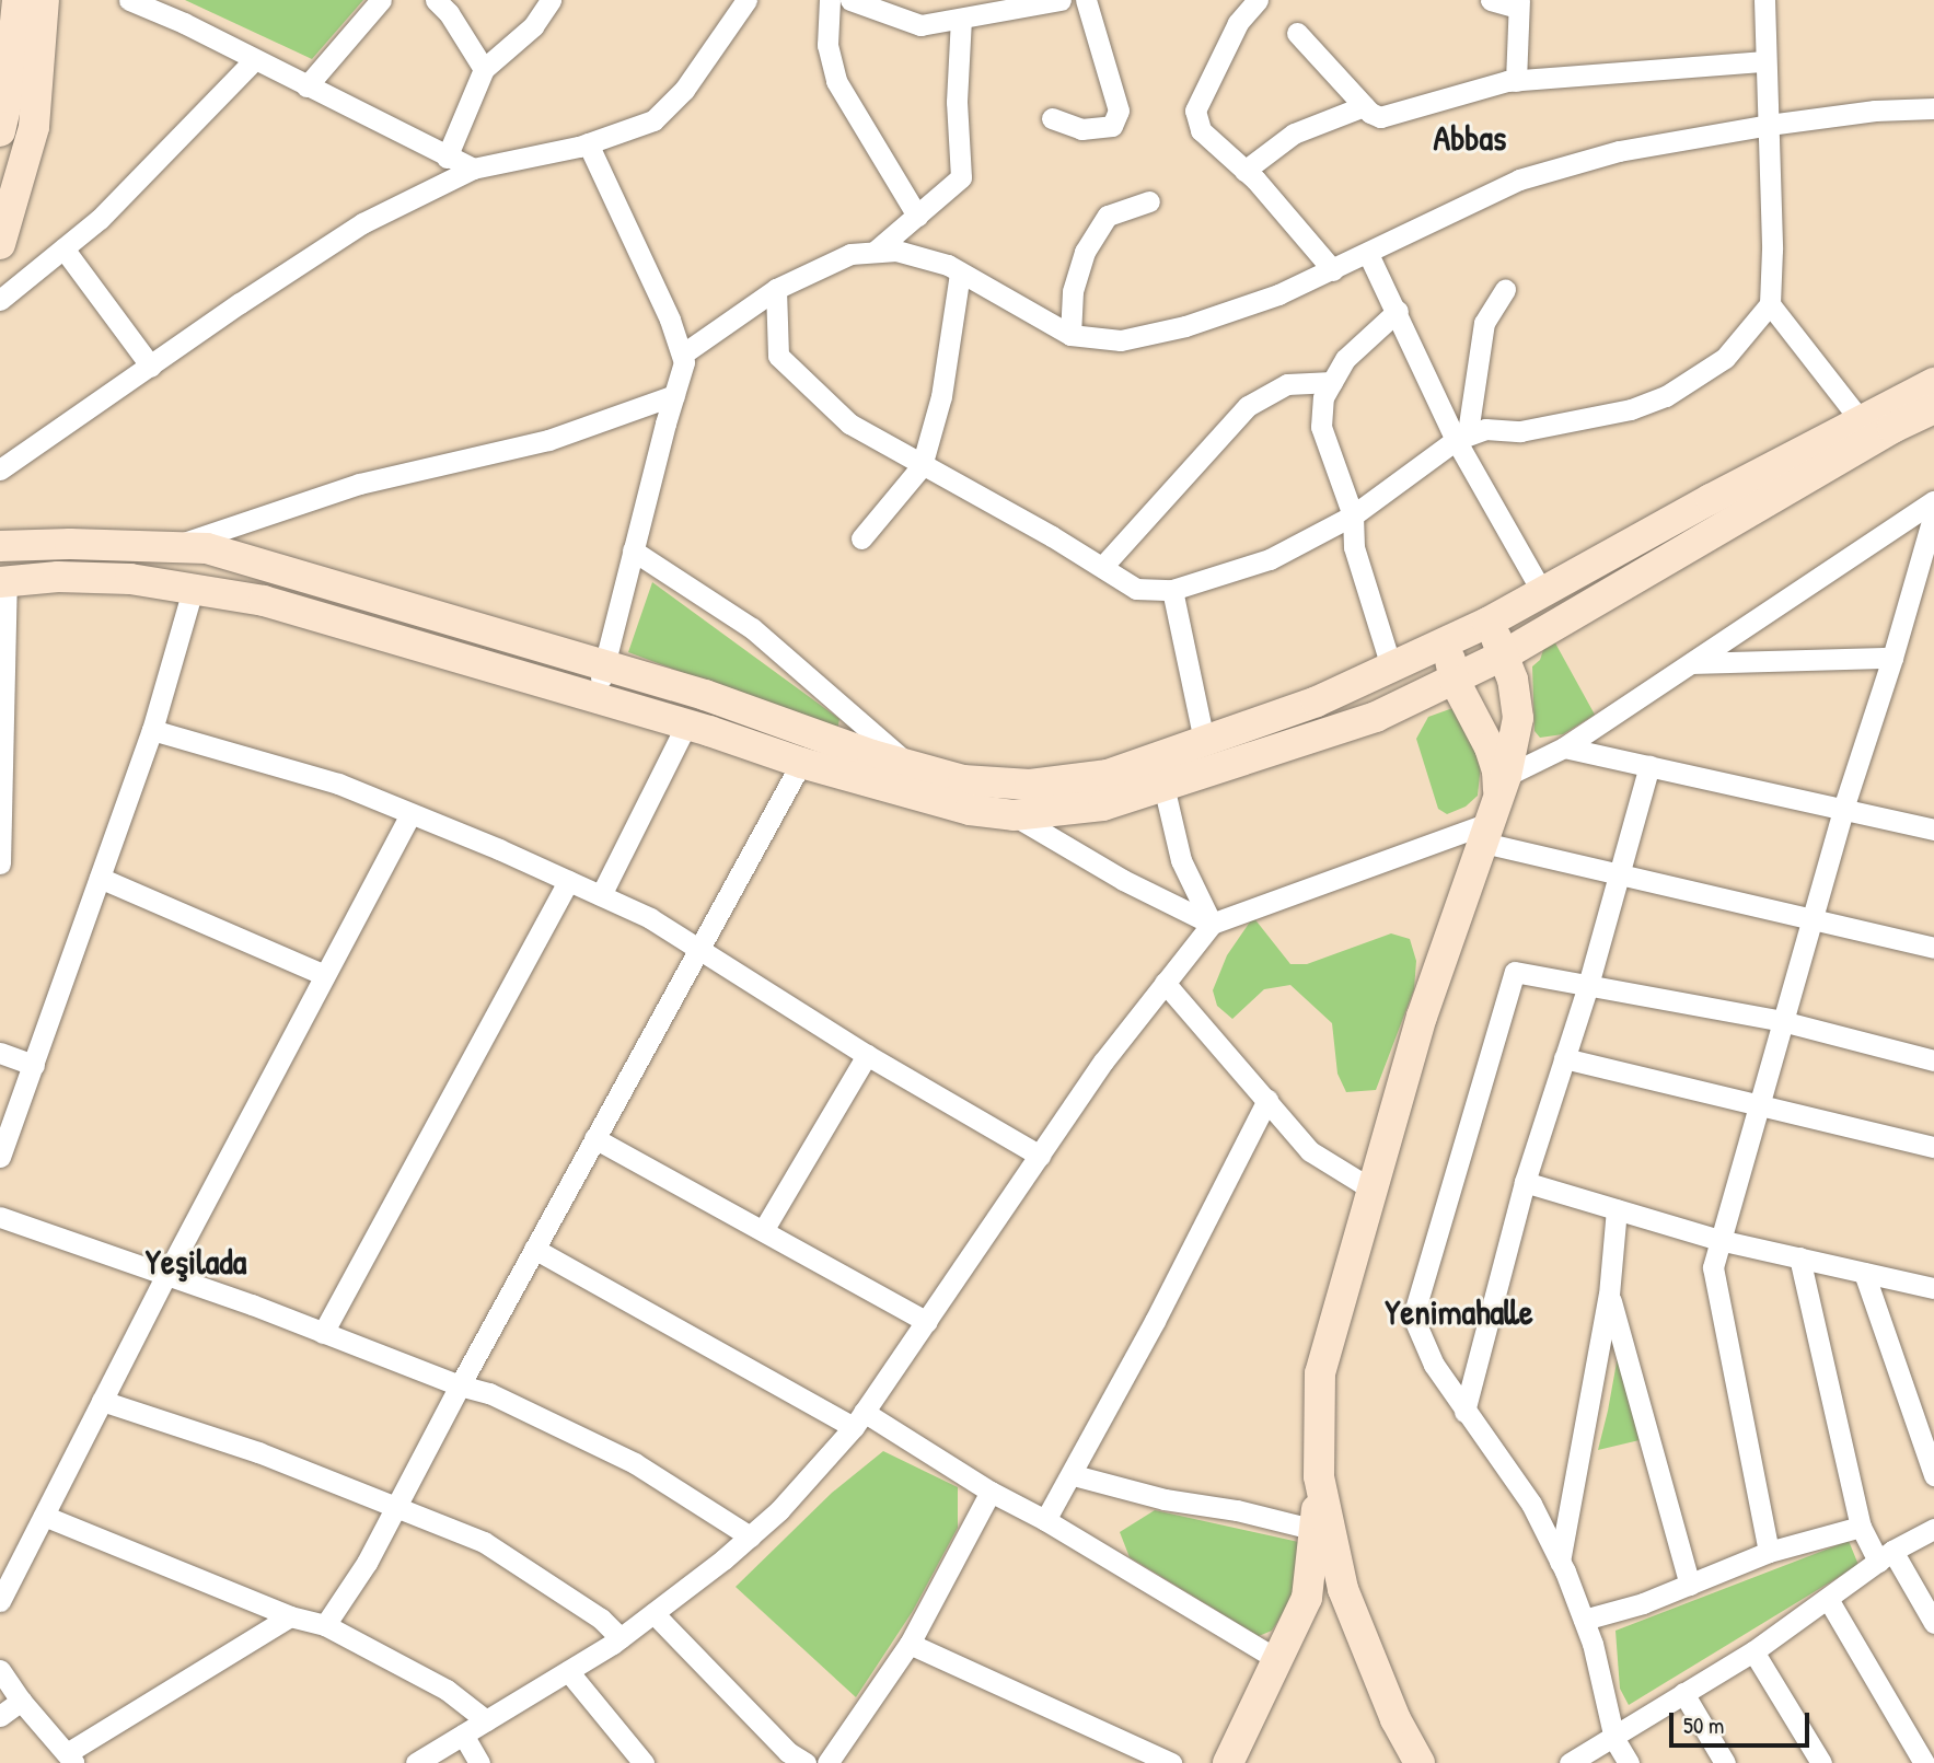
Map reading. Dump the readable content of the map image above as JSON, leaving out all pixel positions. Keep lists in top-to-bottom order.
{
  "districts": ["Abbas", "Yeşilada", "Yenimahalle"],
  "scale_bar": "50 m"
}
